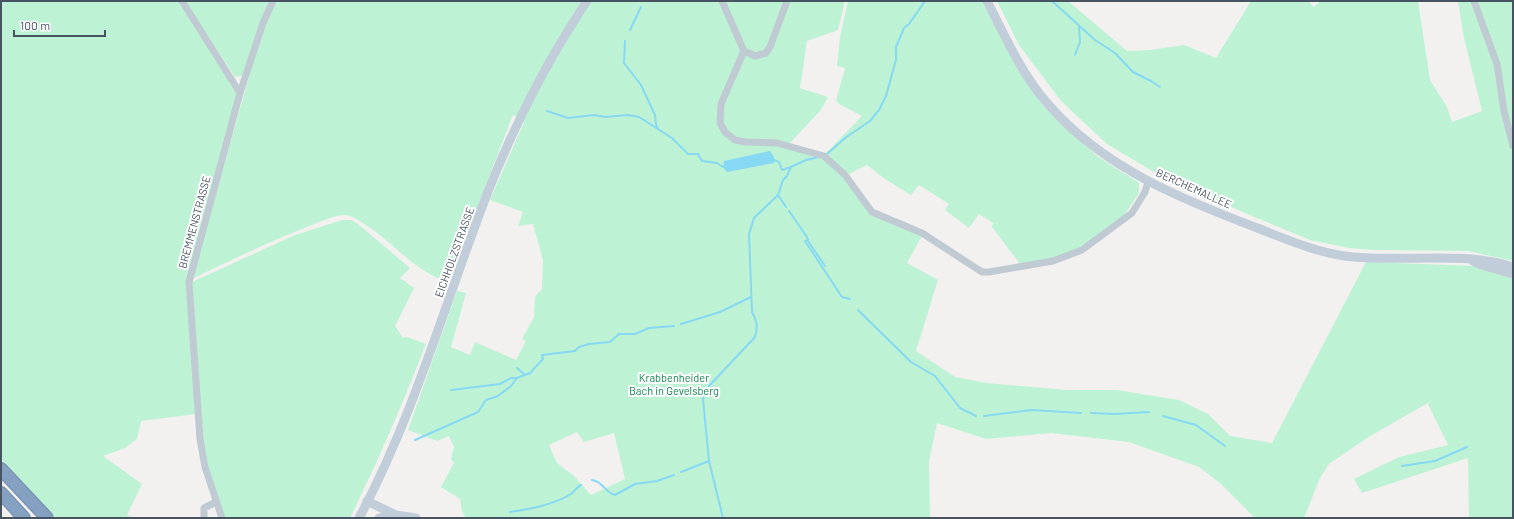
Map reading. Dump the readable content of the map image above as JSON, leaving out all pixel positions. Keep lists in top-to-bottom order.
{
  "streets": {
    "street": ["BERCHEMALLEE", "BREMMENSTRASSE", "EICHHOLZSTRASSE"]
  },
  "parks": ["Krabbenheider Bach in Gevelsberg"],
  "scale_bar": "100 m"
}
